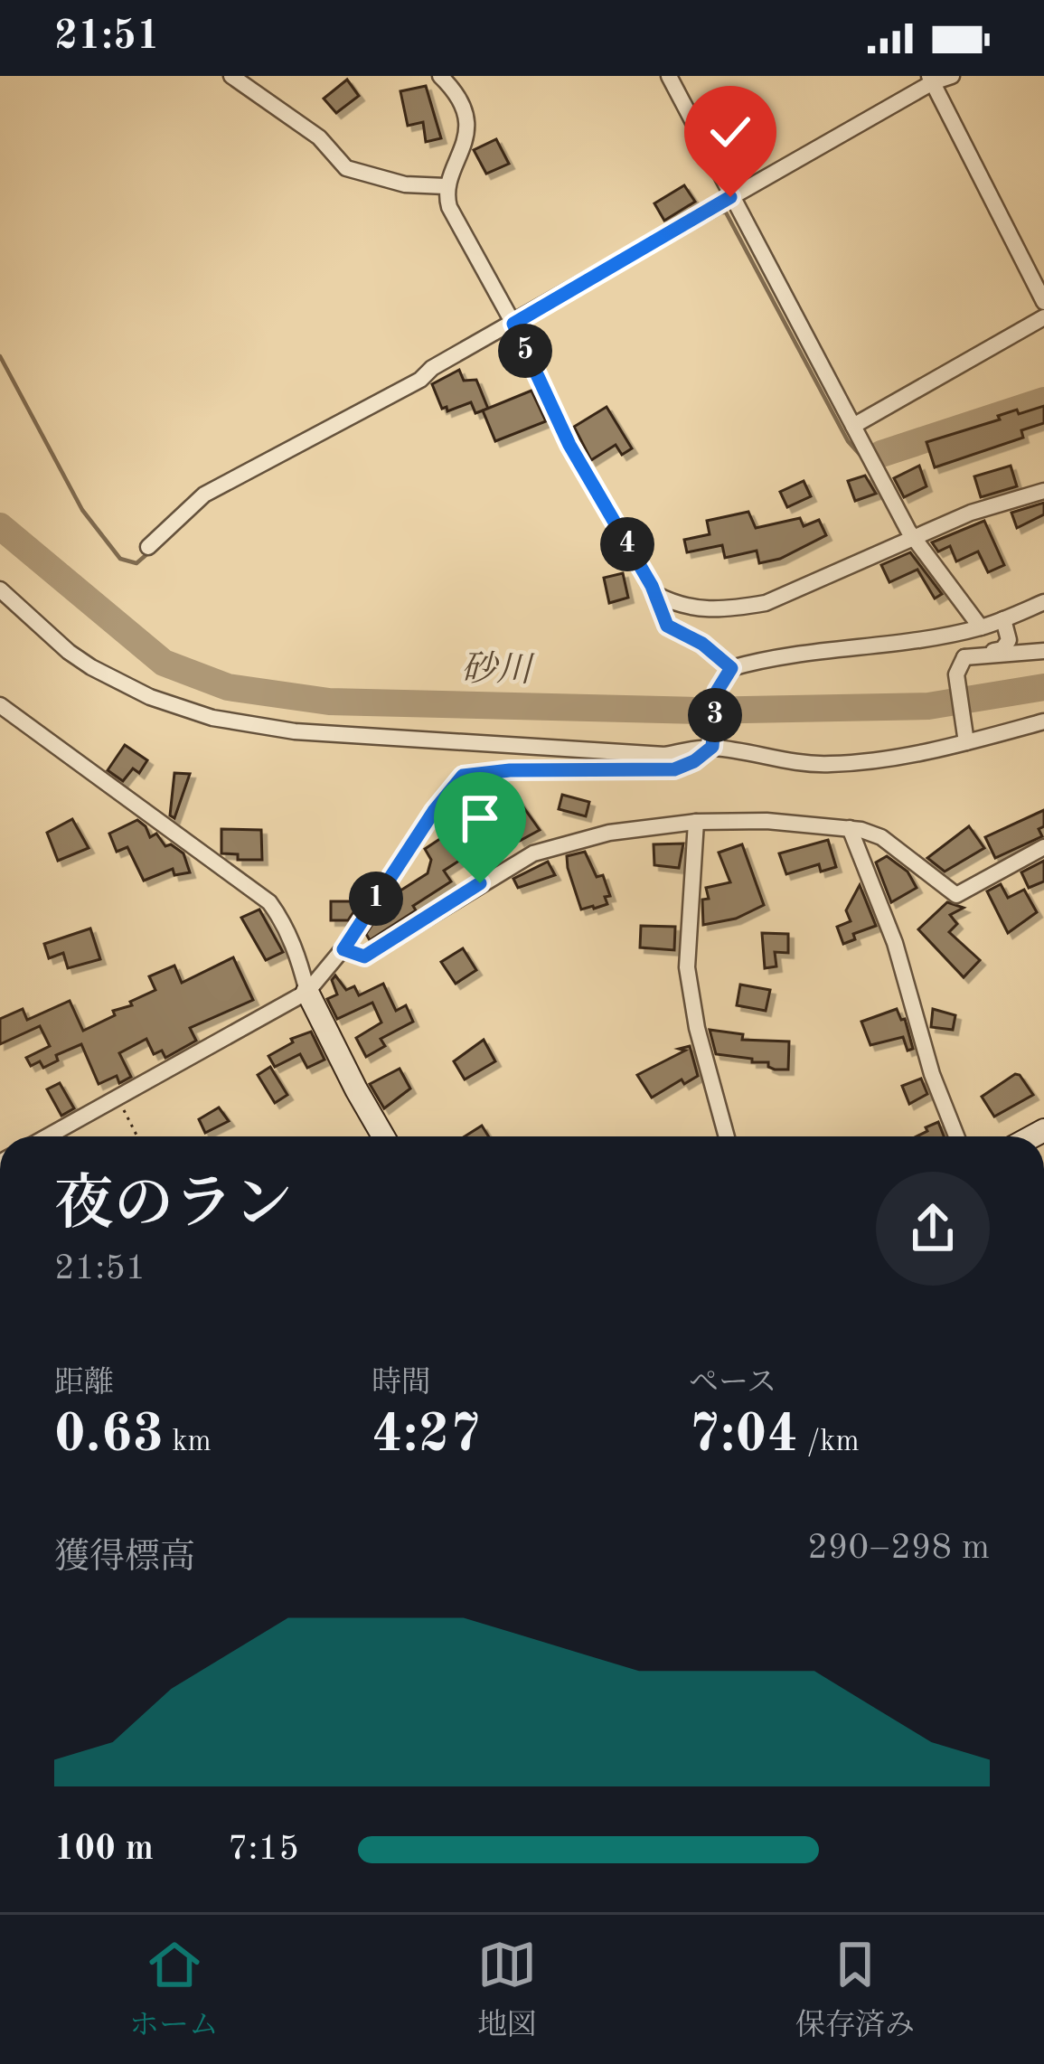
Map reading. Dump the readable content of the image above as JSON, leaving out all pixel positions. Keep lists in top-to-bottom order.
{
  "water": ["砂川"],
  "page": {
    "status": "21:51",
    "pins": [
      "5",
      "4",
      "3",
      "1"
    ],
    "heading": ["夜のラン", "21:51"],
    "stats": [
      ["距離", "0.63 km"],
      ["時間", "4:27"],
      ["ペース", "7:04 /km"]
    ],
    "chart": ["獲得標高", "290–298 m"],
    "list": [
      {
        "name": "100 m",
        "note": "7:15"
      }
    ],
    "tabs": ["ホーム", "地図", "保存済み"]
  }
}
